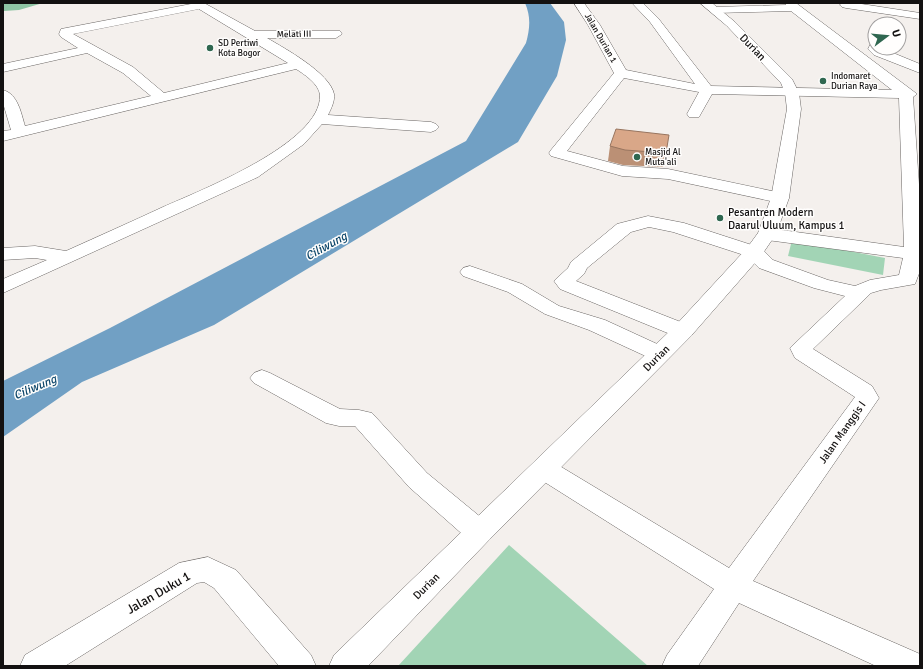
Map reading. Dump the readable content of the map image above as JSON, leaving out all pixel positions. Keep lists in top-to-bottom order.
{
  "streets": {
    "street": [
      "Melati III",
      "Jalan Durian 1",
      "Durian",
      "Jalan Manggis I",
      "Jalan Duku 1"
    ]
  },
  "water": ["Ciliwung"],
  "places": [
    "SD Pertiwi Kota Bogor",
    "Indomaret Durian Raya",
    "Masjid Al Muta'ali",
    "Pesantren Modern Daarul Uluum, Kampus 1"
  ],
  "north": "right"
}
